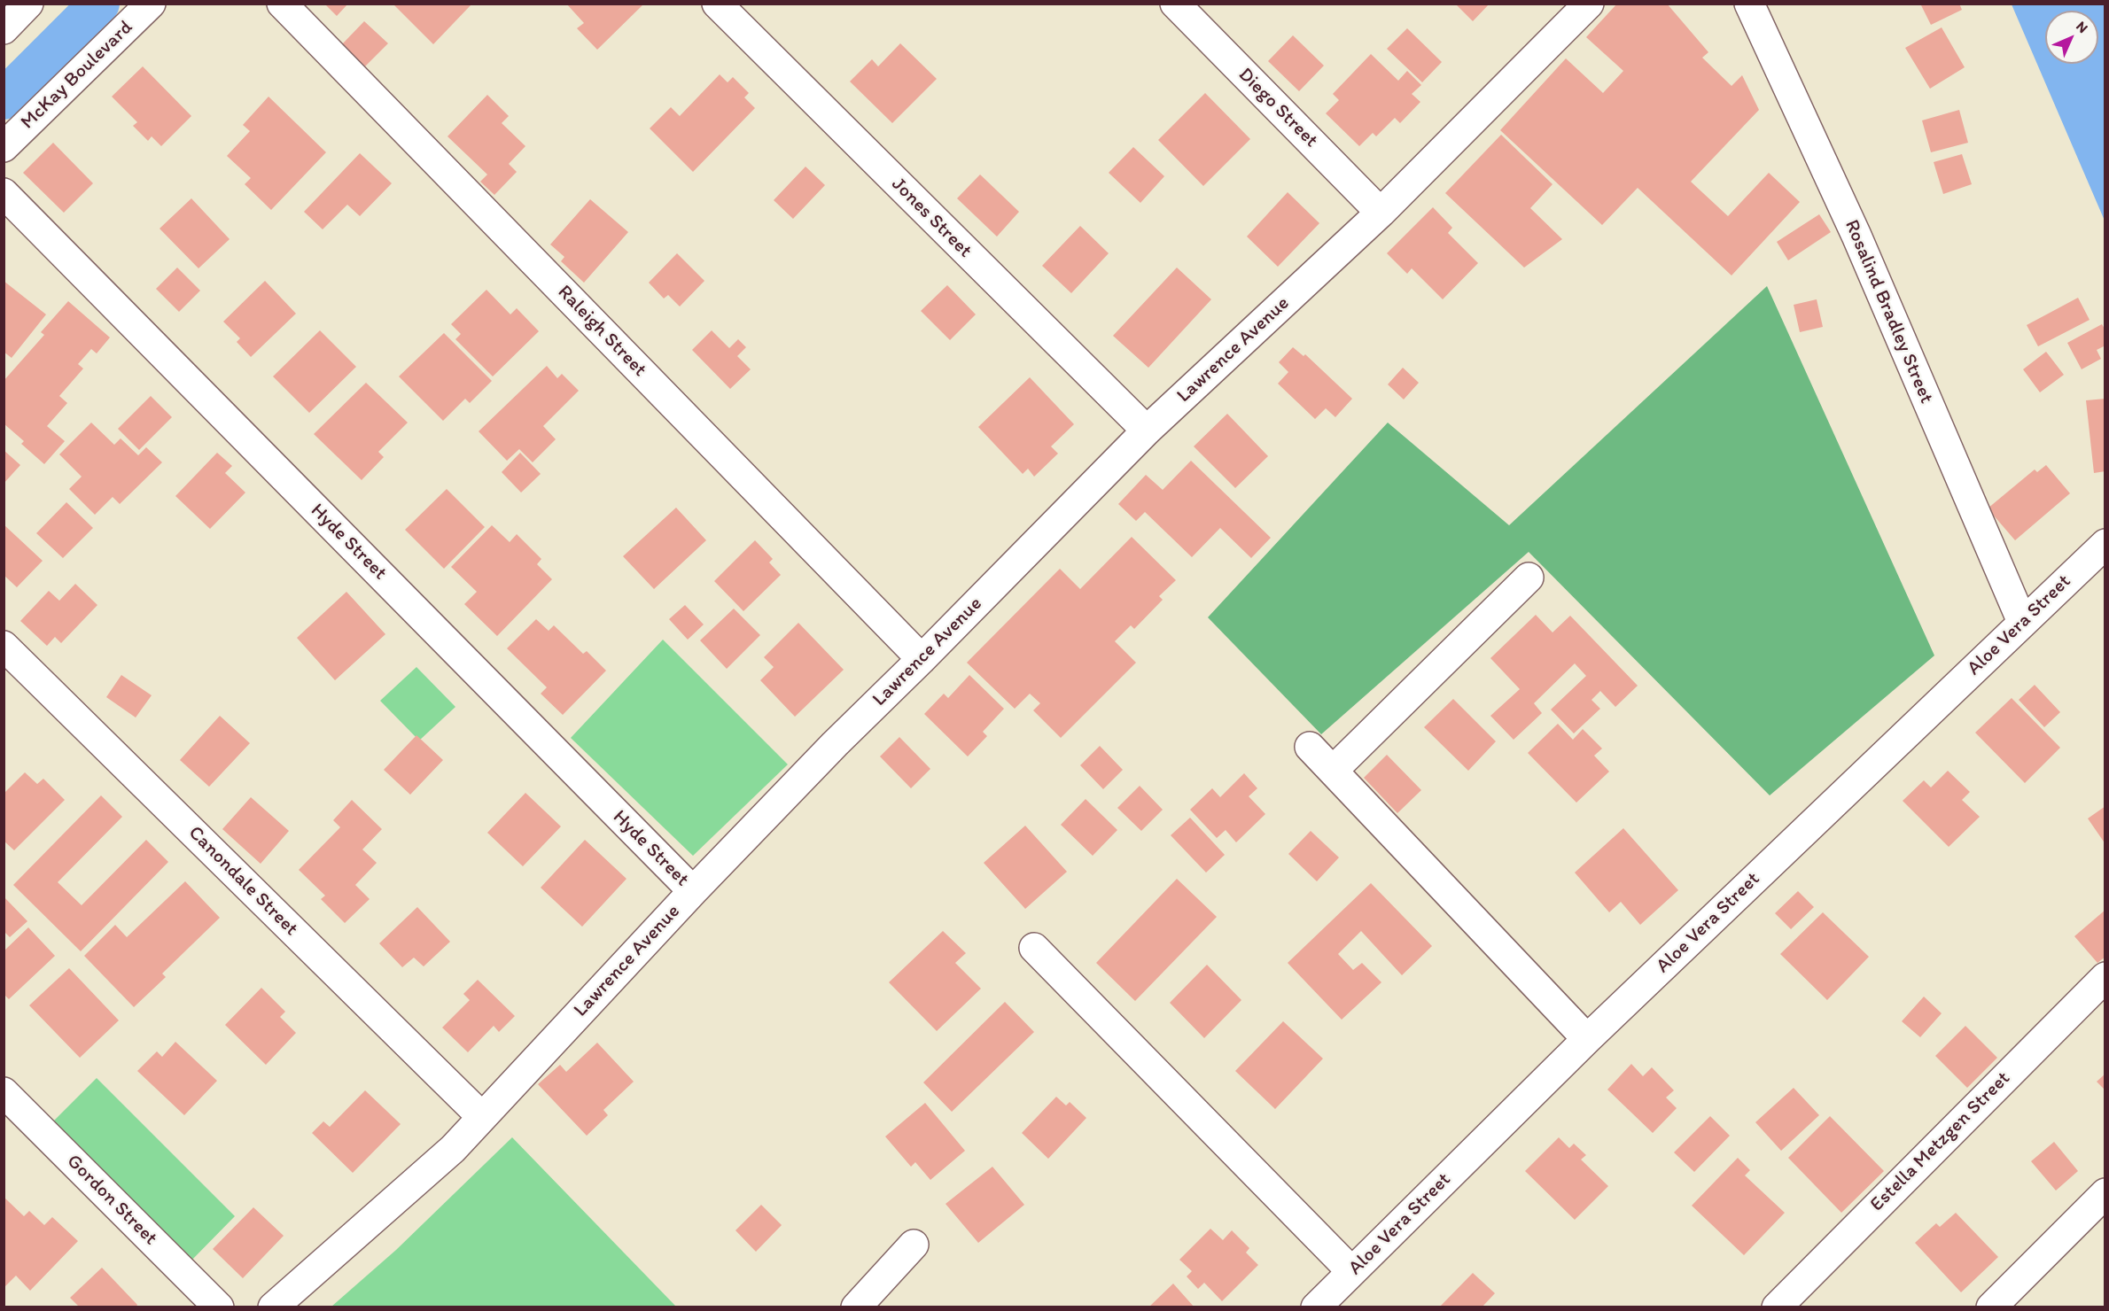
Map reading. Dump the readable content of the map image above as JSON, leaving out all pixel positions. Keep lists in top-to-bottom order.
{
  "streets": {
    "street": [
      "McKay Boulevard",
      "Diego Street",
      "Jones Street",
      "Rosalind Bradley Street",
      "Raleigh Street",
      "Lawrence Avenue",
      "Hyde Street",
      "Aloe Vera Street",
      "Canondale Street",
      "Estella Metzgen Street",
      "Gordon Street"
    ]
  },
  "crossings": [
    ["Diego Street", "Lawrence Avenue"],
    ["Jones Street", "Lawrence Avenue"],
    ["Rosalind Bradley Street", "Aloe Vera Street"],
    ["Raleigh Street", "Lawrence Avenue"],
    ["Lawrence Avenue", "Hyde Street"],
    ["Lawrence Avenue", "Canondale Street"]
  ],
  "north": "top right"
}
